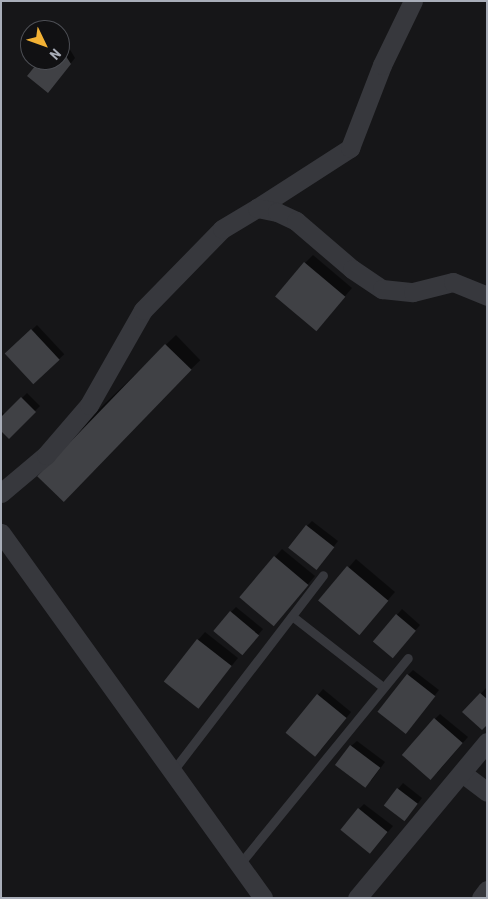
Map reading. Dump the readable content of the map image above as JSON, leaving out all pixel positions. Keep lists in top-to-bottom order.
{
  "north": "bottom right"
}
